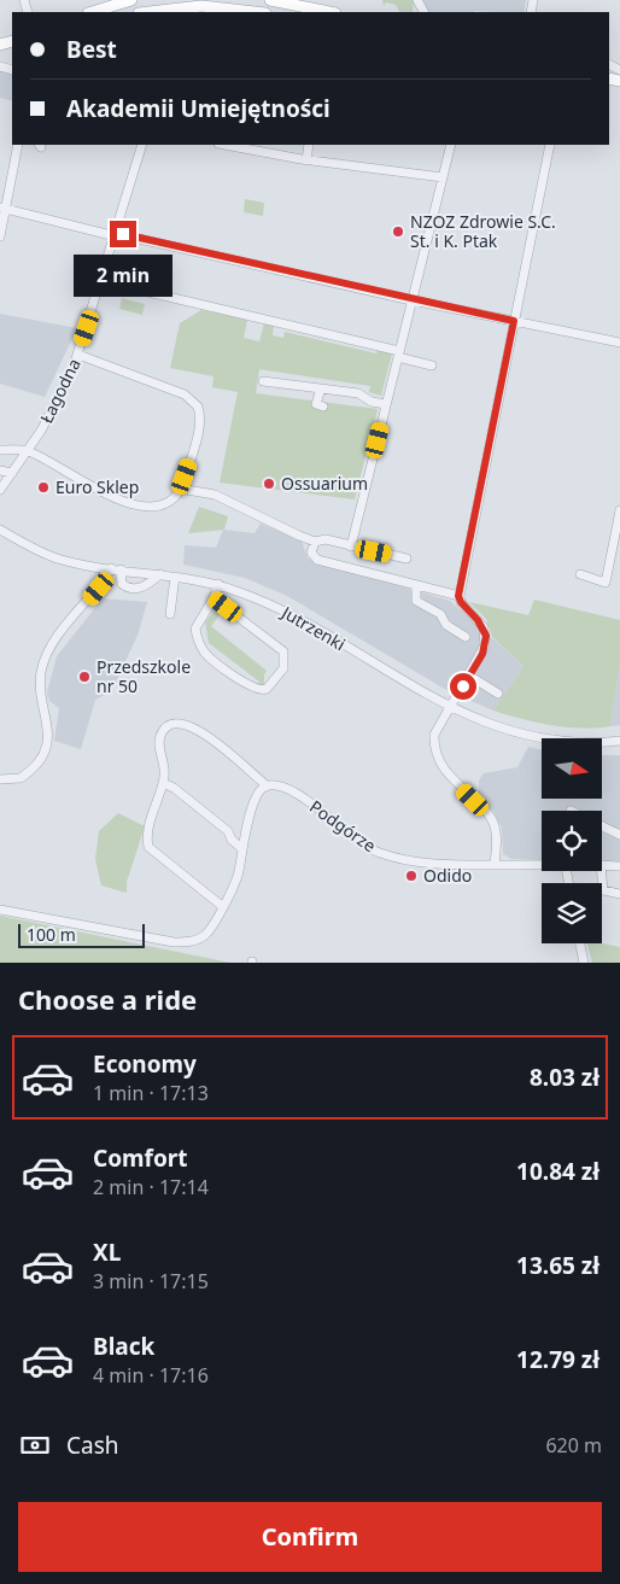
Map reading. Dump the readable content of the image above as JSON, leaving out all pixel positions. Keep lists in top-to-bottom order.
{
  "streets": {
    "street": ["Łagodna", "Jutrzenki", "Podgórze"]
  },
  "places": [
    "NZOZ Zdrowie S.C. St. i K. Ptak",
    "Ossuarium",
    "Euro Sklep",
    "Przedszkole nr 50",
    "Odido"
  ],
  "scale_bar": "100 m",
  "north": "right",
  "page": {
    "banner": ["Best", "Akademii Umiejętności"],
    "bubble": "2 min",
    "scale": "100 m",
    "heading": "Choose a ride",
    "list": [
      {
        "name": "Economy",
        "note": "1 min · 17:13",
        "value": "8.03 zł"
      },
      {
        "name": "Comfort",
        "note": "2 min · 17:14",
        "value": "10.84 zł"
      },
      {
        "name": "XL",
        "note": "3 min · 17:15",
        "value": "13.65 zł"
      },
      {
        "name": "Black",
        "note": "4 min · 17:16",
        "value": "12.79 zł"
      }
    ],
    "pay": ["Cash", "620 m"],
    "buttons": "Confirm"
  }
}
